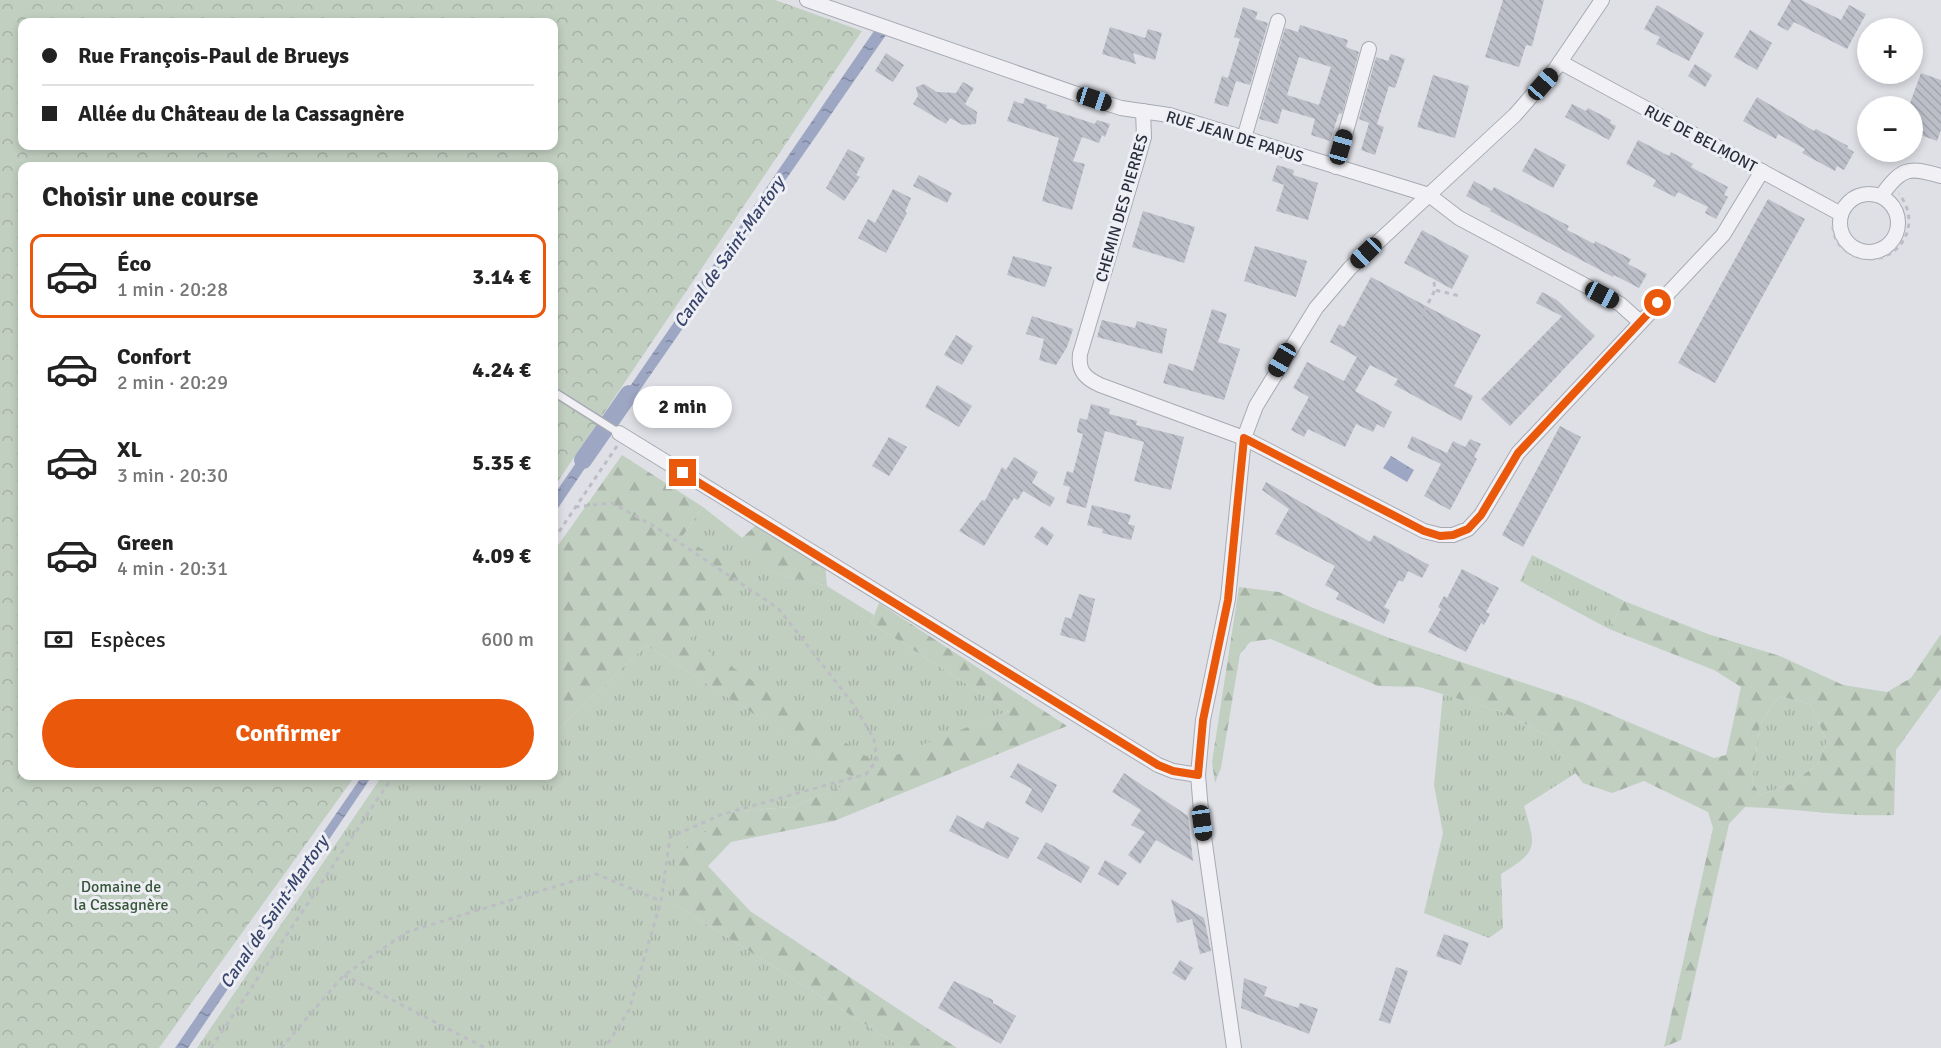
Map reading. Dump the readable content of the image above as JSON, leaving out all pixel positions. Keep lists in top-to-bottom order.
{
  "streets": {
    "street": ["RUE JEAN DE PAPUS", "RUE DE BELMONT", "CHEMIN DES PIERRES"]
  },
  "crossings": [
    ["RUE JEAN DE PAPUS", "CHEMIN DES PIERRES"],
    ["RUE DE BELMONT", "CHEMIN DES PIERRES"]
  ],
  "water": ["Canal de Saint-Martory"],
  "parks": ["Domaine de la Cassagnère"],
  "page": {
    "map_buttons": ["+", "−"],
    "banner": ["Rue François-Paul de Brueys", "Allée du Château de la Cassagnère"],
    "heading": "Choisir une course",
    "list": [
      {
        "name": "Éco",
        "note": "1 min · 20:28",
        "value": "3.14 €"
      },
      {
        "name": "Confort",
        "note": "2 min · 20:29",
        "value": "4.24 €"
      },
      {
        "name": "XL",
        "note": "3 min · 20:30",
        "value": "5.35 €"
      },
      {
        "name": "Green",
        "note": "4 min · 20:31",
        "value": "4.09 €"
      }
    ],
    "bubble": "2 min",
    "pay": ["Espèces", "600 m"],
    "buttons": "Confirmer"
  }
}
